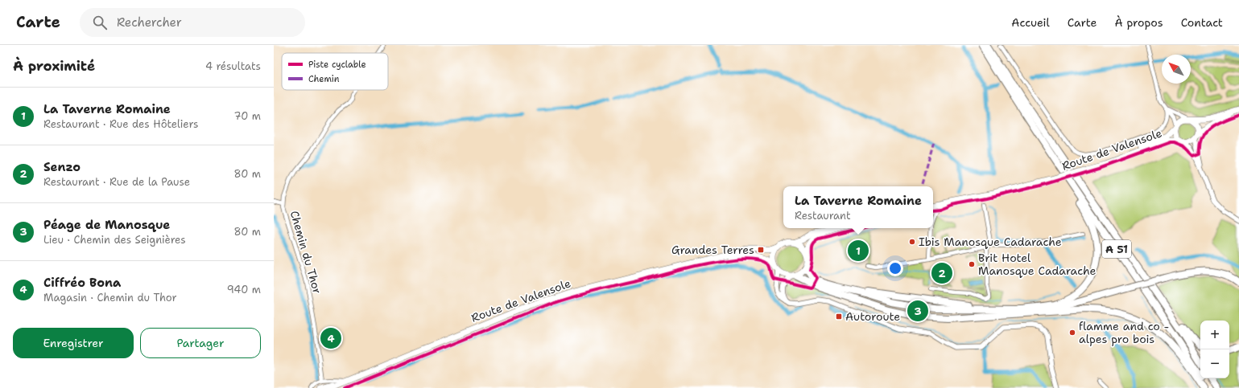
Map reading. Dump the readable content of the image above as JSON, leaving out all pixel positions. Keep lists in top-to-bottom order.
{
  "streets": {
    "highway": ["A 51"],
    "main road": ["Route de Valensole"],
    "street": ["Chemin du Thor"]
  },
  "places": {
    "other": ["Ibis Manosque Cadarache", "Brit Hotel Manosque Cadarache", "flamme and co - alpes pro bois"],
    "transit": ["Grandes Terres", "Autoroute"]
  },
  "legend": ["Piste cyclable", "Chemin"],
  "north": "top left",
  "page": {
    "header": "Carte",
    "search": "Rechercher",
    "nav": [
      "Accueil",
      "Carte",
      "À propos",
      "Contact"
    ],
    "heading": ["À proximité", "4 résultats"],
    "list": [
      {
        "mark": "1",
        "name": "La Taverne Romaine",
        "note": "Restaurant · Rue des Hôteliers",
        "value": "70 m"
      },
      {
        "mark": "2",
        "name": "Senzo",
        "note": "Restaurant · Rue de la Pause",
        "value": "80 m"
      },
      {
        "mark": "3",
        "name": "Péage de Manosque",
        "note": "Lieu · Chemin des Seignières",
        "value": "80 m"
      },
      {
        "mark": "4",
        "name": "Ciffréo Bona",
        "note": "Magasin · Chemin du Thor",
        "value": "940 m"
      }
    ],
    "popup": ["La Taverne Romaine", "Restaurant"],
    "pins": [
      "1",
      "2",
      "3",
      "4"
    ],
    "buttons": ["Enregistrer", "Partager"],
    "map_buttons": ["+", "−"]
  }
}
